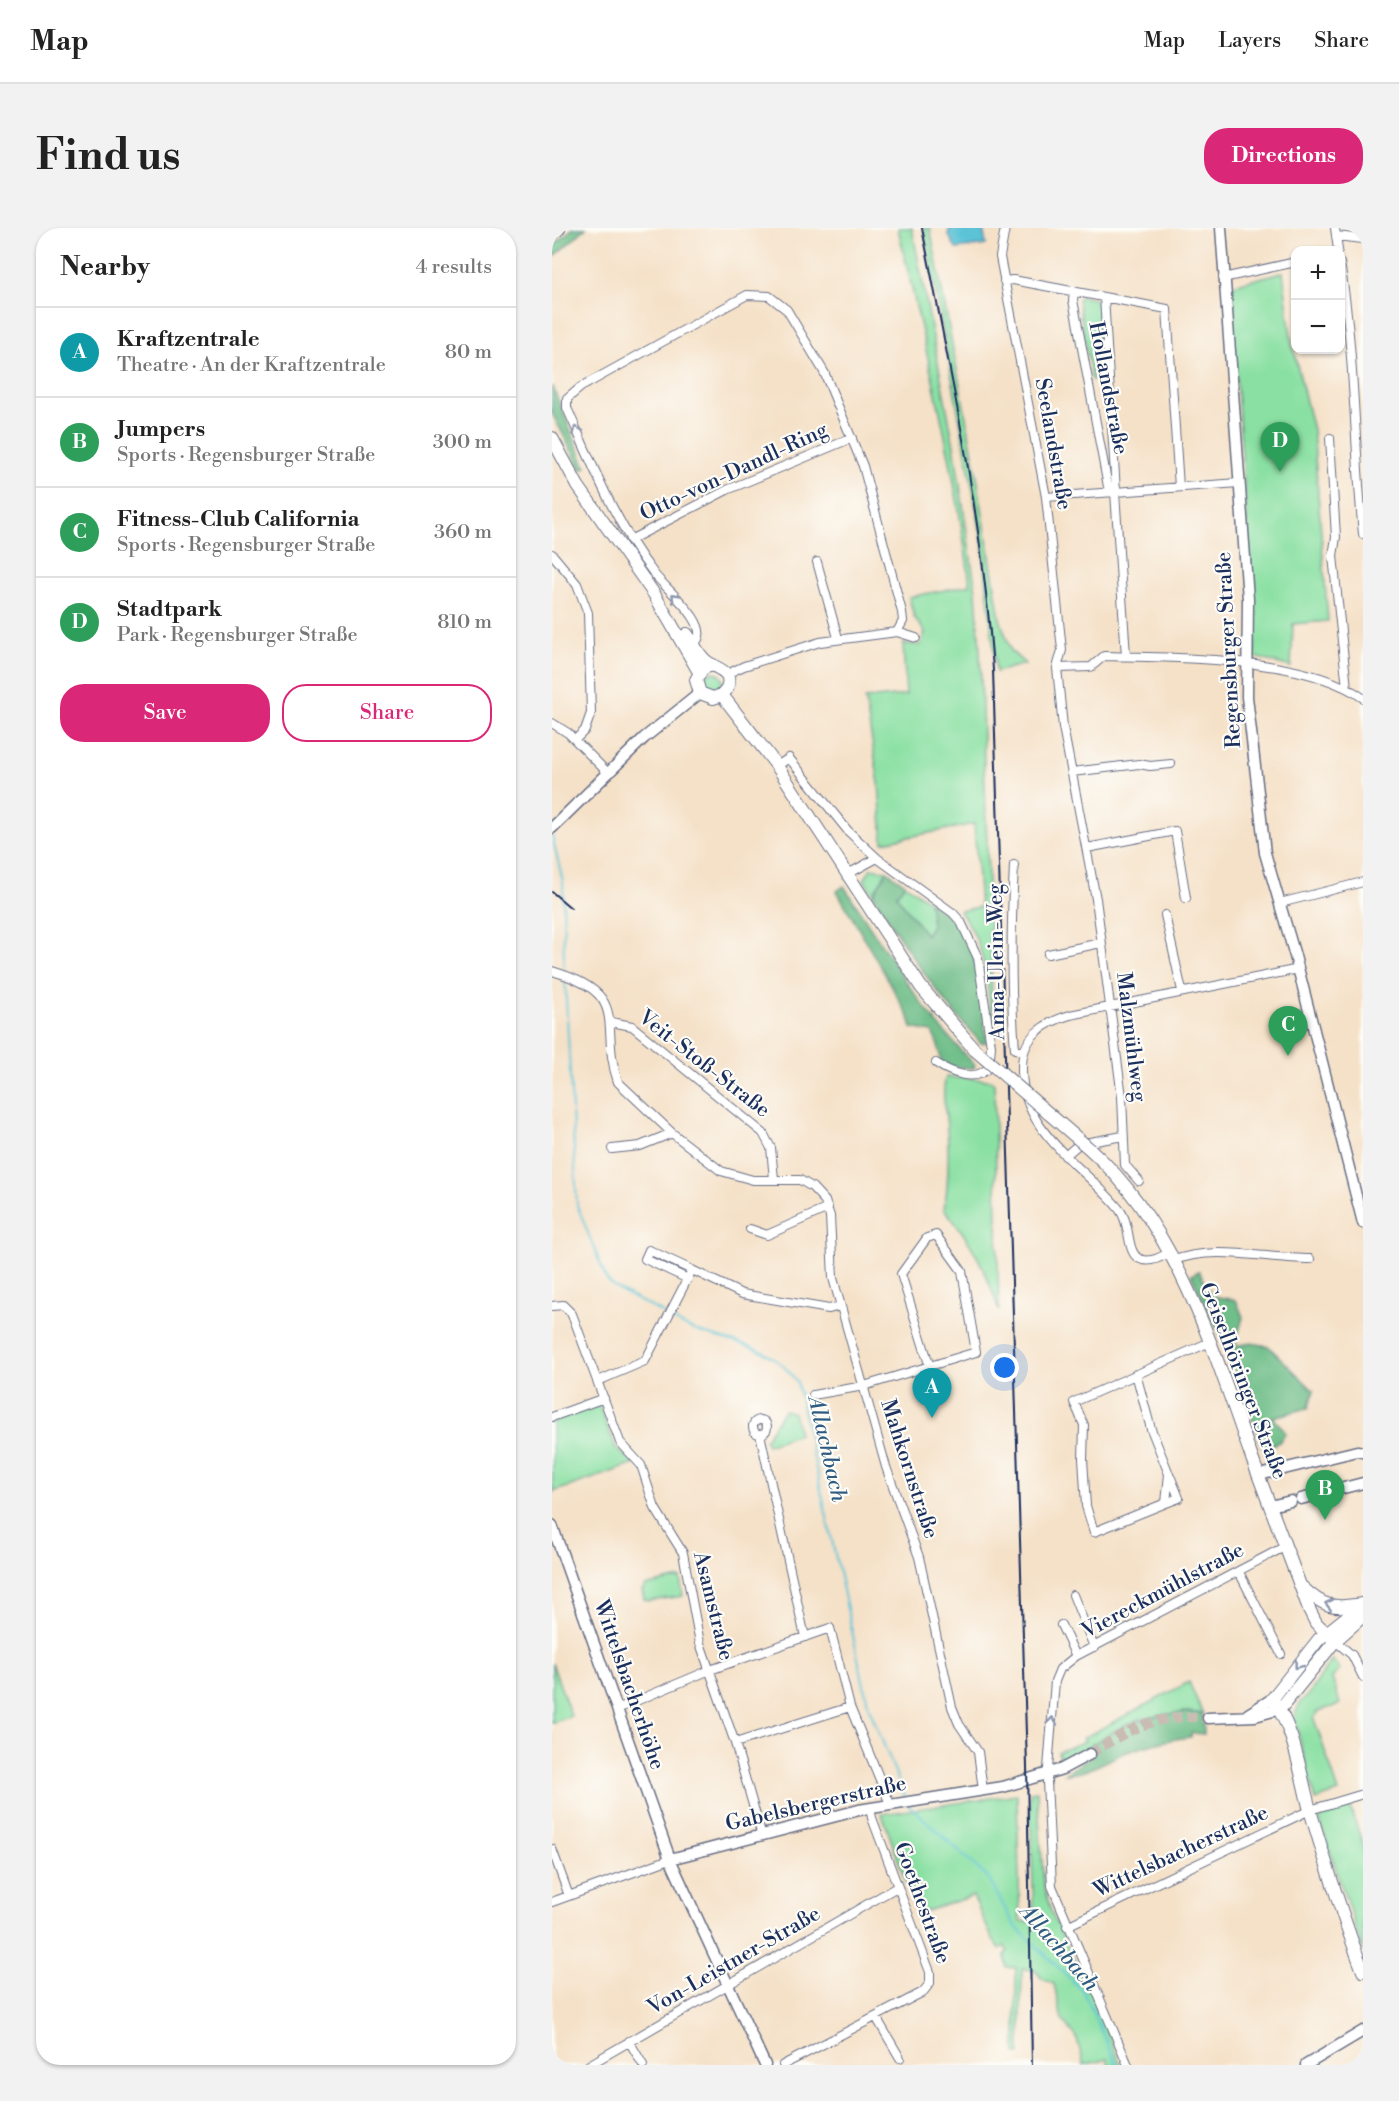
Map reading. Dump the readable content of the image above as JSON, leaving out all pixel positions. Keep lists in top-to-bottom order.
{
  "streets": {
    "main road": ["Geiselhöringer Straße"],
    "street": [
      "Hollandstraße",
      "Seelandstraße",
      "Otto-von-Dandl-Ring",
      "Regensburger Straße",
      "Anna-Ulein-Weg",
      "Malzmühlweg",
      "Veit-Stoß-Straße",
      "Mahkornstraße",
      "Viereckmühlstraße",
      "Asamstraße",
      "Wittelsbacherhöhe",
      "Gabelsbergerstraße",
      "Wittelsbacherstraße",
      "Goethestraße",
      "Von-Leistner-Straße"
    ]
  },
  "crossings": [
    ["Seelandstraße", "Malzmühlweg"],
    ["Geiselhöringer Straße", "Viereckmühlstraße"],
    ["Mahkornstraße", "Gabelsbergerstraße"],
    ["Viereckmühlstraße", "Gabelsbergerstraße"],
    ["Asamstraße", "Gabelsbergerstraße"],
    ["Wittelsbacherhöhe", "Gabelsbergerstraße"],
    ["Wittelsbacherhöhe", "Von-Leistner-Straße"],
    ["Gabelsbergerstraße", "Goethestraße"],
    ["Goethestraße", "Von-Leistner-Straße"]
  ],
  "water": ["Allachbach"],
  "page": {
    "header": "Map",
    "nav": ["Map", "Layers", "Share"],
    "buttons": [
      "Directions",
      ["Save", "Share"]
    ],
    "title": "Find us",
    "heading": ["Nearby", "4 results"],
    "map_buttons": ["+", "−"],
    "list": [
      {
        "mark": "A",
        "name": "Kraftzentrale",
        "note": "Theatre · An der Kraftzentrale",
        "value": "80 m"
      },
      {
        "mark": "B",
        "name": "Jumpers",
        "note": "Sports · Regensburger Straße",
        "value": "300 m"
      },
      {
        "mark": "C",
        "name": "Fitness-Club California",
        "note": "Sports · Regensburger Straße",
        "value": "360 m"
      },
      {
        "mark": "D",
        "name": "Stadtpark",
        "note": "Park · Regensburger Straße",
        "value": "810 m"
      }
    ],
    "pins": [
      "D",
      "C",
      "A",
      "B"
    ]
  }
}
